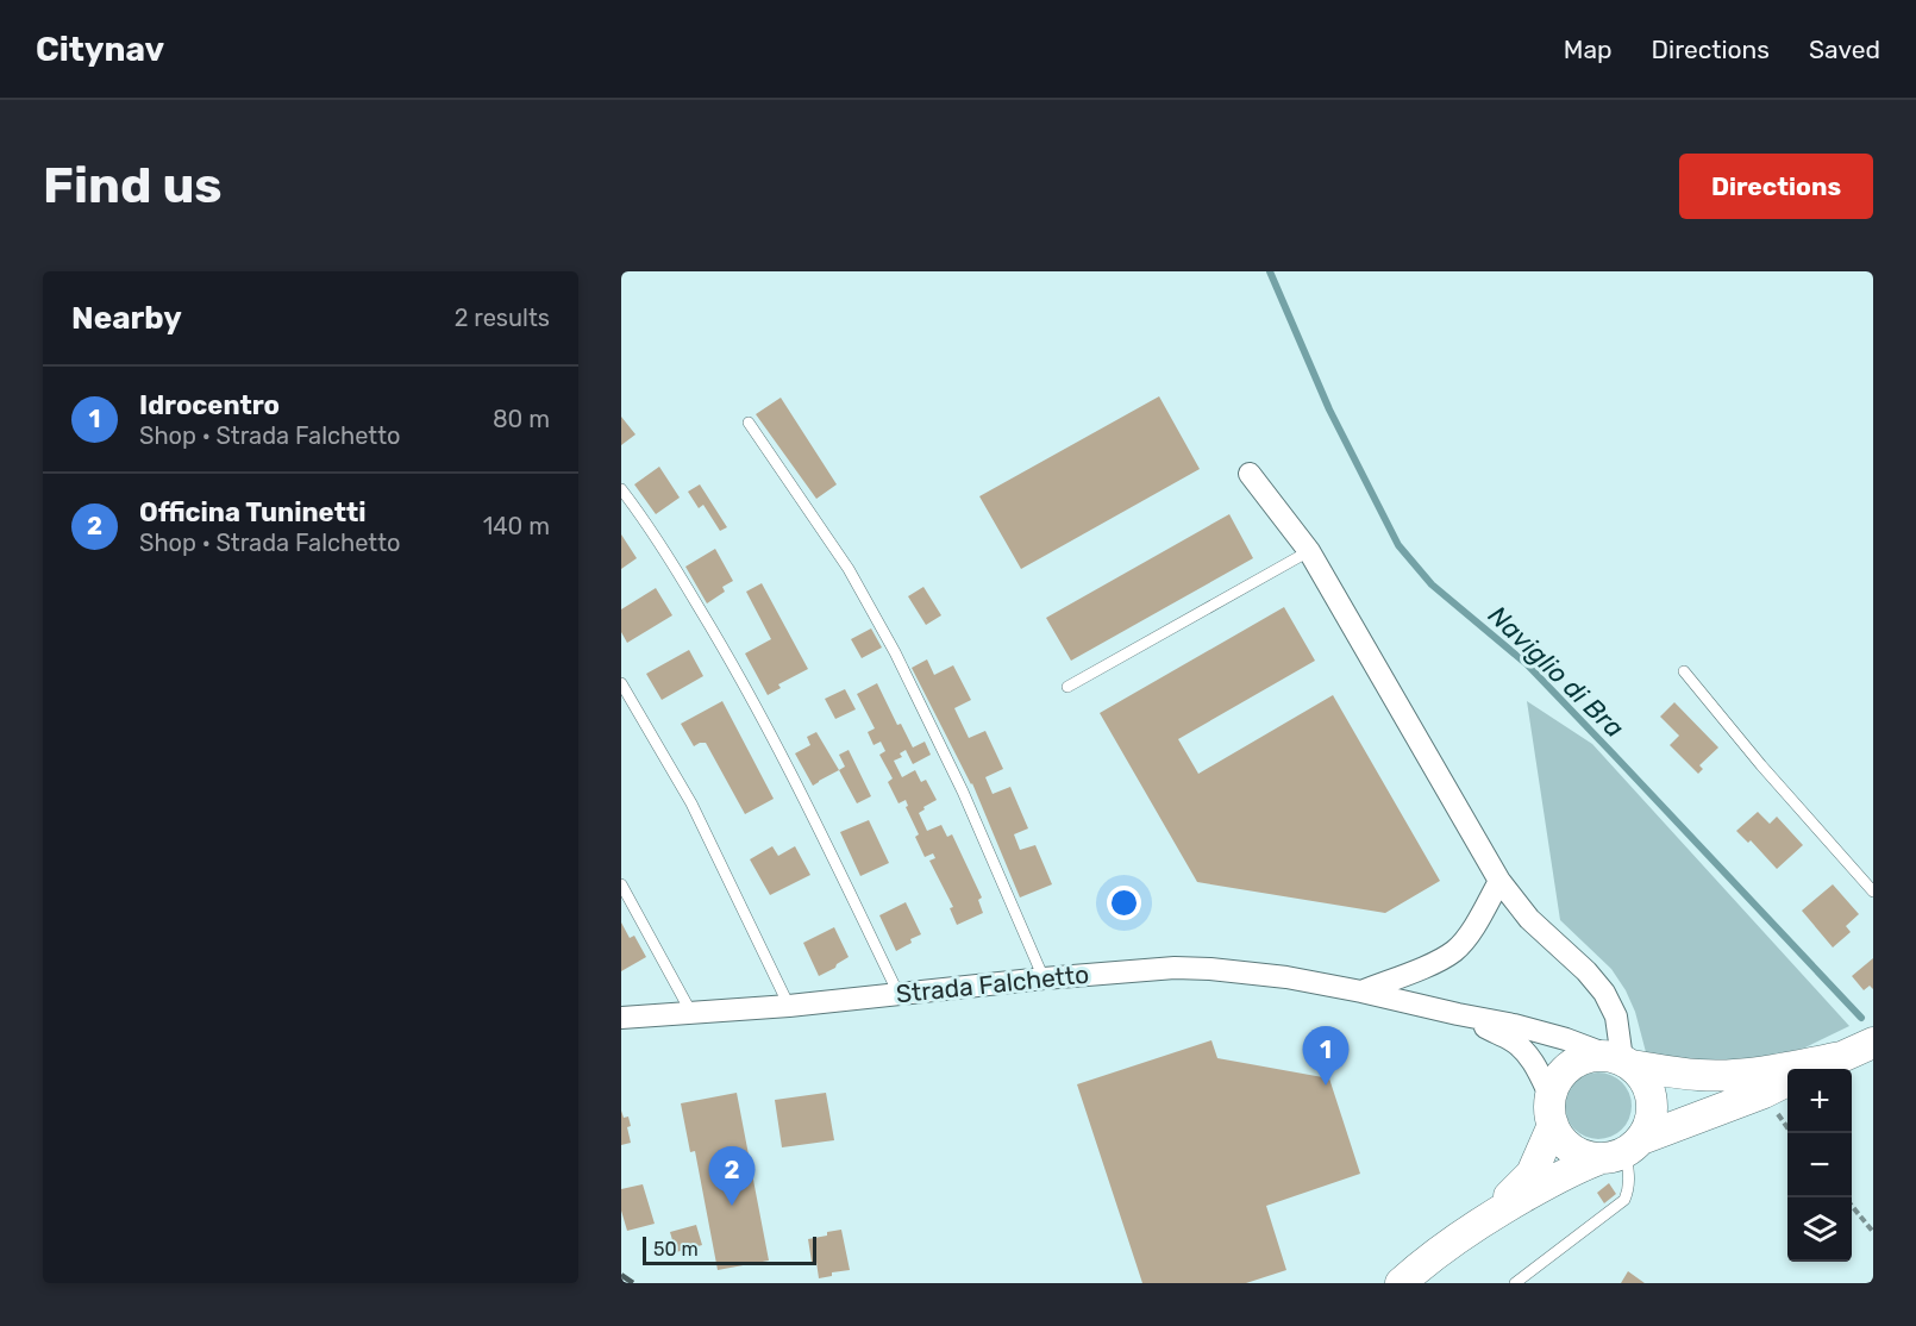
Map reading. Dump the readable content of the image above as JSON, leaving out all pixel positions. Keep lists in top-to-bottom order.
{
  "streets": {
    "street": ["Strada Falchetto"]
  },
  "water": ["Naviglio di Bra"],
  "scale_bar": "50 m",
  "page": {
    "header": "Citynav",
    "nav": ["Map", "Directions", "Saved"],
    "buttons": "Directions",
    "title": "Find us",
    "heading": ["Nearby", "2 results"],
    "list": [
      {
        "mark": "1",
        "name": "Idrocentro",
        "note": "Shop · Strada Falchetto",
        "value": "80 m"
      },
      {
        "mark": "2",
        "name": "Officina Tuninetti",
        "note": "Shop · Strada Falchetto",
        "value": "140 m"
      }
    ],
    "pins": ["1", "2"],
    "map_buttons": ["+", "−"],
    "scale": "50 m"
  }
}
